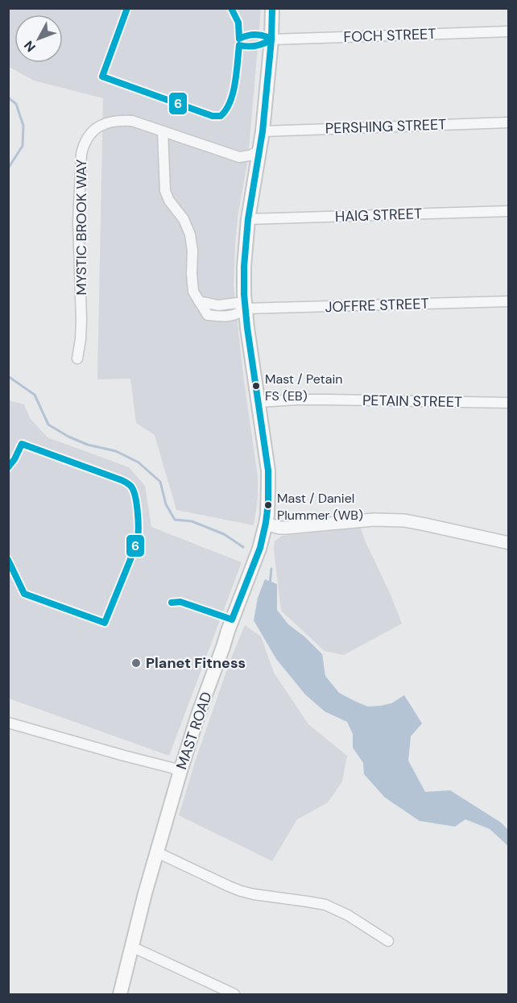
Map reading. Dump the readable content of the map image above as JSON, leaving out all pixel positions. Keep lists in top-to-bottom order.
{
  "streets": {
    "main road": ["MAST ROAD"],
    "street": [
      "FOCH STREET",
      "PERSHING STREET",
      "HAIG STREET",
      "MYSTIC BROOK WAY",
      "JOFFRE STREET",
      "PETAIN STREET"
    ]
  },
  "crossings": [
    ["FOCH STREET", "MAST ROAD"],
    ["PERSHING STREET", "MAST ROAD"],
    ["HAIG STREET", "MAST ROAD"],
    ["MYSTIC BROOK WAY", "MAST ROAD"],
    ["JOFFRE STREET", "MAST ROAD"],
    ["PETAIN STREET", "MAST ROAD"]
  ],
  "places": ["Mast / Petain FS (EB)", "Mast / Daniel Plummer (WB)", "Planet Fitness"],
  "lines": ["transit line 6"],
  "north": "bottom left"
}
